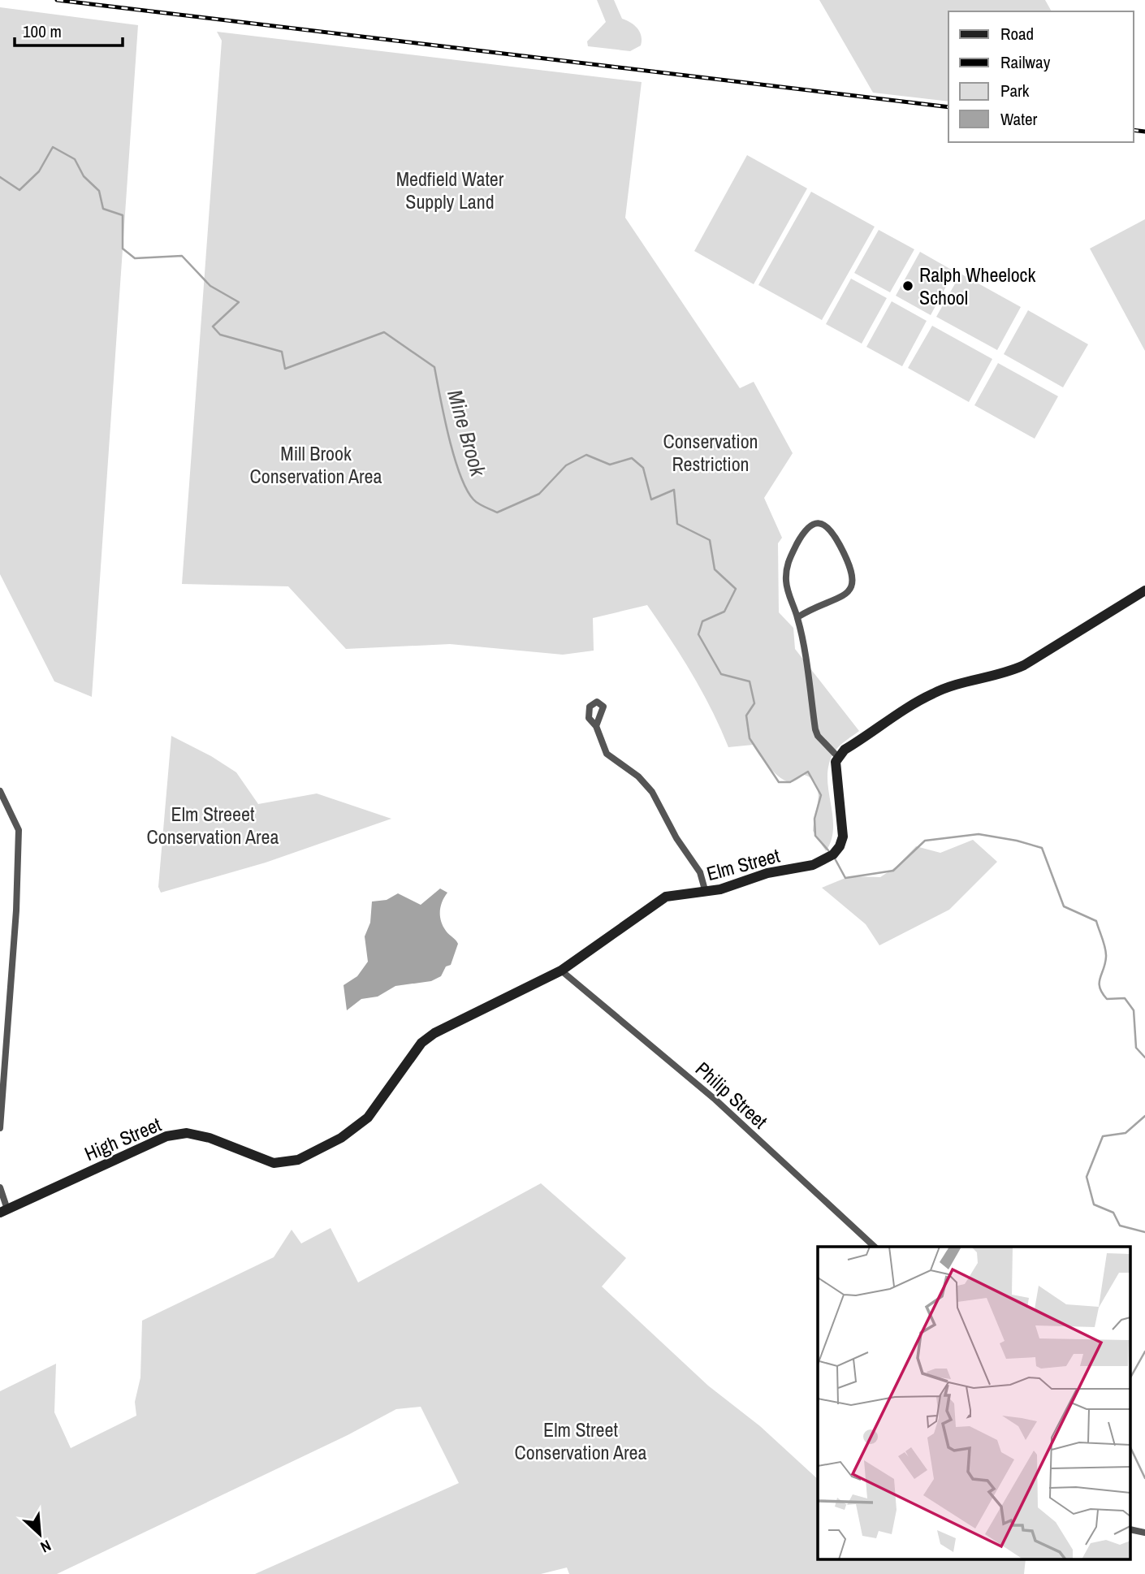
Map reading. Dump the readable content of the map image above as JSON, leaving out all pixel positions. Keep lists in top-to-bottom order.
{
  "streets": {
    "street": ["Elm Street", "Philip Street", "High Street"]
  },
  "crossings": [
    ["Elm Street", "Philip Street"],
    ["Elm Street", "High Street"]
  ],
  "water": ["Mine Brook"],
  "parks": [
    "Medfield Water Supply Land",
    "Conservation Restriction",
    "Mill Brook Conservation Area",
    "Elm Streeet Conservation Area",
    "Elm Street Conservation Area"
  ],
  "places": ["Ralph Wheelock School"],
  "legend": [
    "Road",
    "Railway",
    "Park",
    "Water"
  ],
  "scale_bar": "100 m",
  "north": "bottom right"
}
